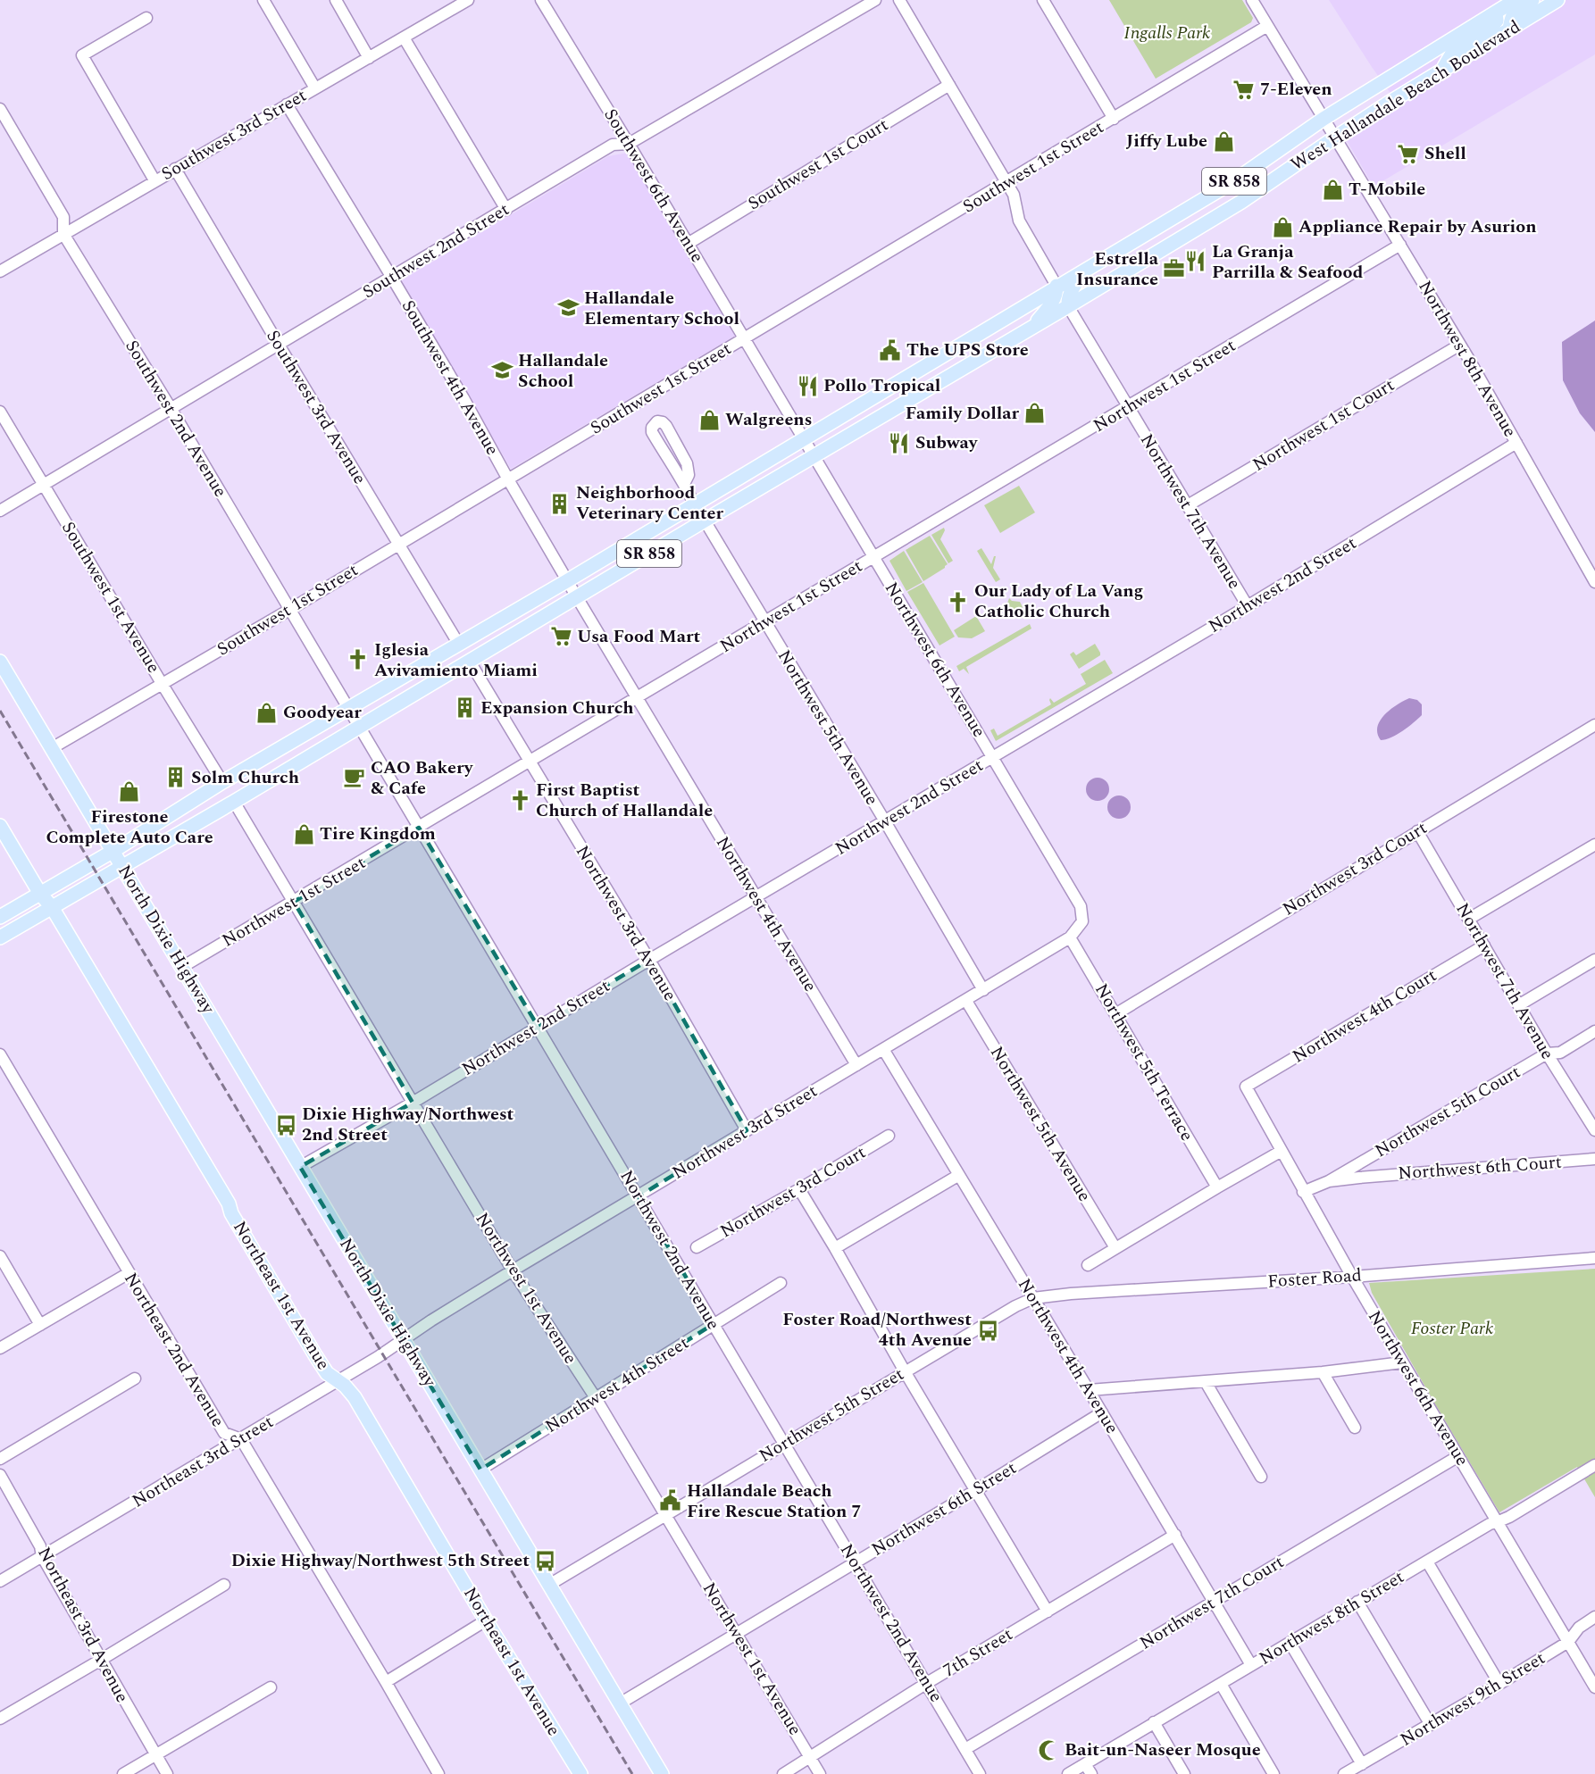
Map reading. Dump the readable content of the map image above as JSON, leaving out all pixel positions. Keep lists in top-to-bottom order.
{
  "streets": {
    "main road": [
      "West Hallandale Beach Boulevard",
      "SR 858",
      "North Dixie Highway",
      "Northeast 1st Avenue"
    ],
    "street": [
      "Southwest 3rd Street",
      "Southwest 1st Court",
      "Southwest 1st Street",
      "Southwest 6th Avenue",
      "Southwest 2nd Street",
      "Northwest 8th Avenue",
      "Southwest 4th Avenue",
      "Northwest 1st Street",
      "Southwest 3rd Avenue",
      "Southwest 2nd Avenue",
      "Northwest 1st Court",
      "Northwest 7th Avenue",
      "Northwest 2nd Street",
      "Southwest 1st Avenue",
      "Northwest 6th Avenue",
      "Northwest 5th Avenue",
      "Northwest 3rd Court",
      "Northwest 4th Avenue",
      "Northwest 3rd Avenue",
      "Northwest 4th Court",
      "Northwest 5th Terrace",
      "Northwest 5th Court",
      "Northwest 3rd Street",
      "Northwest 6th Court",
      "Northwest 2nd Avenue",
      "Foster Road",
      "Northwest 1st Avenue",
      "Northeast 2nd Avenue",
      "Northwest 4th Street",
      "Northwest 5th Street",
      "Northeast 3rd Street",
      "Northwest 6th Street",
      "Northwest 7th Court",
      "Northwest 8th Street",
      "Northeast 3rd Avenue",
      "7th Street",
      "Northwest 9th Street"
    ]
  },
  "crossings": [
    ["West Hallandale Beach Boulevard", "SR 858"],
    ["West Hallandale Beach Boulevard", "Southwest 6th Avenue"],
    ["West Hallandale Beach Boulevard", "Northwest 8th Avenue"],
    ["West Hallandale Beach Boulevard", "Southwest 4th Avenue"],
    ["West Hallandale Beach Boulevard", "Southwest 3rd Avenue"],
    ["West Hallandale Beach Boulevard", "Southwest 2nd Avenue"],
    ["West Hallandale Beach Boulevard", "Northwest 7th Avenue"],
    ["West Hallandale Beach Boulevard", "Southwest 1st Avenue"],
    ["West Hallandale Beach Boulevard", "Northwest 6th Avenue"],
    ["West Hallandale Beach Boulevard", "Northwest 5th Avenue"],
    ["West Hallandale Beach Boulevard", "Northwest 4th Avenue"],
    ["West Hallandale Beach Boulevard", "Northwest 3rd Avenue"],
    ["West Hallandale Beach Boulevard", "North Dixie Highway"],
    ["West Hallandale Beach Boulevard", "Northwest 2nd Avenue"],
    ["West Hallandale Beach Boulevard", "Northwest 1st Avenue"],
    ["Southwest 3rd Street", "Southwest 4th Avenue"],
    ["Southwest 3rd Street", "Southwest 3rd Avenue"],
    ["Southwest 3rd Street", "Southwest 2nd Avenue"],
    ["Southwest 1st Court", "Southwest 6th Avenue"],
    ["Southwest 1st Street", "Southwest 6th Avenue"],
    ["Southwest 1st Street", "Northwest 8th Avenue"],
    ["Southwest 1st Street", "Southwest 4th Avenue"],
    ["Southwest 1st Street", "Southwest 3rd Avenue"],
    ["Southwest 1st Street", "Southwest 2nd Avenue"],
    ["Southwest 1st Street", "Southwest 1st Avenue"],
    ["Southwest 1st Street", "North Dixie Highway"],
    ["SR 858", "North Dixie Highway"],
    ["SR 858", "Northeast 1st Avenue"],
    ["Southwest 6th Avenue", "Southwest 2nd Street"],
    ["Southwest 6th Avenue", "Northwest 6th Avenue"],
    ["Southwest 2nd Street", "Southwest 4th Avenue"],
    ["Southwest 2nd Street", "Southwest 3rd Avenue"],
    ["Southwest 2nd Street", "Southwest 2nd Avenue"],
    ["Southwest 2nd Street", "Southwest 1st Avenue"],
    ["Northwest 8th Avenue", "Northwest 1st Street"],
    ["Northwest 8th Avenue", "Northwest 1st Court"],
    ["Northwest 8th Avenue", "Northwest 2nd Street"],
    ["Southwest 4th Avenue", "Northwest 4th Avenue"],
    ["Northwest 1st Street", "Northwest 7th Avenue"],
    ["Northwest 1st Street", "Northwest 6th Avenue"],
    ["Northwest 1st Street", "Northwest 5th Avenue"],
    ["Northwest 1st Street", "Northwest 4th Avenue"],
    ["Northwest 1st Street", "Northwest 3rd Avenue"],
    ["Northwest 1st Street", "North Dixie Highway"],
    ["Northwest 1st Street", "Northwest 2nd Avenue"],
    ["Northwest 1st Street", "Northwest 1st Avenue"],
    ["Southwest 2nd Avenue", "Northwest 2nd Avenue"],
    ["Northwest 1st Court", "Northwest 7th Avenue"],
    ["Northwest 7th Avenue", "Northwest 2nd Street"],
    ["Northwest 7th Avenue", "Northwest 3rd Court"],
    ["Northwest 7th Avenue", "Northwest 4th Court"],
    ["Northwest 7th Avenue", "Northwest 5th Court"],
    ["Northwest 2nd Street", "Northwest 6th Avenue"],
    ["Northwest 2nd Street", "Northwest 5th Avenue"],
    ["Northwest 2nd Street", "Northwest 4th Avenue"],
    ["Northwest 2nd Street", "Northwest 3rd Avenue"],
    ["Northwest 2nd Street", "North Dixie Highway"],
    ["Northwest 2nd Street", "Northwest 2nd Avenue"],
    ["Northwest 2nd Street", "Northwest 1st Avenue"],
    ["Northwest 6th Avenue", "Northwest 4th Court"],
    ["Northwest 6th Avenue", "Northwest 3rd Street"],
    ["Northwest 6th Avenue", "Northwest 6th Court"],
    ["Northwest 6th Avenue", "Foster Road"],
    ["Northwest 6th Avenue", "Northwest 7th Court"],
    ["Northwest 6th Avenue", "Northwest 8th Street"],
    ["Northwest 6th Avenue", "Northwest 9th Street"],
    ["Northwest 5th Avenue", "Northwest 3rd Street"],
    ["Northwest 3rd Court", "Northwest 5th Terrace"],
    ["Northwest 4th Avenue", "Northwest 3rd Street"],
    ["Northwest 4th Avenue", "Foster Road"],
    ["Northwest 4th Avenue", "Northwest 5th Street"],
    ["Northwest 4th Avenue", "Northwest 6th Street"],
    ["Northwest 4th Avenue", "Northwest 7th Court"],
    ["Northwest 4th Avenue", "Northwest 8th Street"],
    ["Northwest 4th Avenue", "7th Street"],
    ["Northwest 3rd Avenue", "Northwest 3rd Street"],
    ["North Dixie Highway", "Northwest 3rd Street"],
    ["North Dixie Highway", "Northwest 4th Street"],
    ["North Dixie Highway", "Northwest 5th Street"],
    ["North Dixie Highway", "Northeast 3rd Street"],
    ["North Dixie Highway", "Northwest 6th Street"],
    ["Northwest 5th Terrace", "Northwest 3rd Street"],
    ["Northwest 5th Court", "Northwest 6th Court"],
    ["Northwest 3rd Street", "Northwest 2nd Avenue"],
    ["Northwest 3rd Street", "Northwest 1st Avenue"],
    ["Northwest 3rd Street", "Northeast 3rd Street"],
    ["Northwest 2nd Avenue", "Northwest 4th Street"],
    ["Northwest 2nd Avenue", "Northwest 5th Street"],
    ["Northwest 2nd Avenue", "Northwest 6th Street"],
    ["Northwest 2nd Avenue", "Northwest 7th Court"],
    ["Northwest 2nd Avenue", "7th Street"],
    ["Foster Road", "Northwest 5th Street"],
    ["Northwest 1st Avenue", "Northwest 4th Street"],
    ["Northwest 1st Avenue", "Northwest 5th Street"],
    ["Northwest 1st Avenue", "Northwest 6th Street"],
    ["Northwest 1st Avenue", "7th Street"],
    ["Northeast 1st Avenue", "Northeast 3rd Street"],
    ["Northeast 2nd Avenue", "Northeast 3rd Street"],
    ["Northeast 3rd Street", "Northeast 3rd Avenue"]
  ],
  "parks": ["Ingalls Park", "Foster Park"],
  "places": {
    "supermarket": ["7-Eleven", "Shell", "Usa Food Mart"],
    "shop": [
      "Jiffy Lube",
      "T-Mobile",
      "Appliance Repair by Asurion",
      "Family Dollar",
      "Walgreens",
      "Goodyear",
      "Firestone Complete Auto Care",
      "Tire Kingdom"
    ],
    "restaurant": ["La Granja Parrilla & Seafood", "Pollo Tropical", "Subway"],
    "office": ["Estrella Insurance"],
    "school or university": ["Hallandale Elementary School", "Hallandale School"],
    "public building": ["The UPS Store", "Hallandale Beach Fire Rescue Station 7"],
    "building": ["Neighborhood Veterinary Center", "Expansion Church", "Solm Church"],
    "church": ["Our Lady of La Vang Catholic Church", "Iglesia Avivamiento Miami", "First Baptist Church of Hallandale"],
    "cafe": ["CAO Bakery & Cafe"],
    "bus stop": ["Dixie Highway/Northwest 2nd Street", "Foster Road/Northwest 4th Avenue", "Dixie Highway/Northwest 5th Street"],
    "mosque": ["Bait-un-Naseer Mosque"]
  }
}
